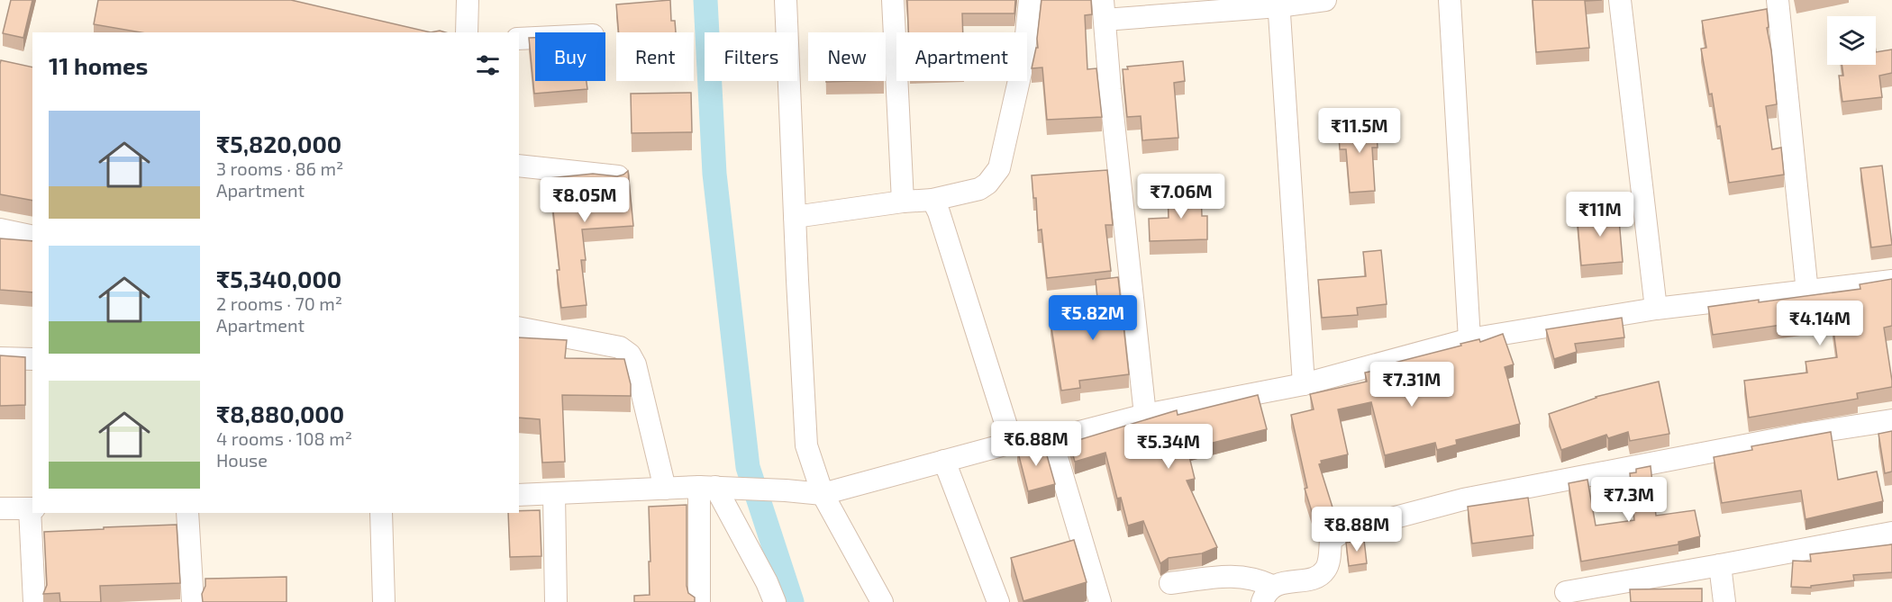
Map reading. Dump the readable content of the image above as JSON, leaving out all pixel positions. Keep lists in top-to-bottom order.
{
  "page": {
    "chip": [
      "Buy",
      "Rent",
      "Filters",
      "New",
      "Apartment"
    ],
    "heading": "11 homes",
    "list": [
      {
        "name": "₹5,820,000",
        "note": "3 rooms · 86 m² · Apartment"
      },
      {
        "name": "₹5,340,000",
        "note": "2 rooms · 70 m² · Apartment"
      },
      {
        "name": "₹8,880,000",
        "note": "4 rooms · 108 m² · House"
      }
    ],
    "price": [
      "₹11.5M",
      "₹7.06M",
      "₹8.05M",
      "₹11M",
      "₹5.82M",
      "₹4.14M",
      "₹7.31M",
      "₹6.88M",
      "₹5.34M",
      "₹7.3M",
      "₹8.88M"
    ]
  }
}
